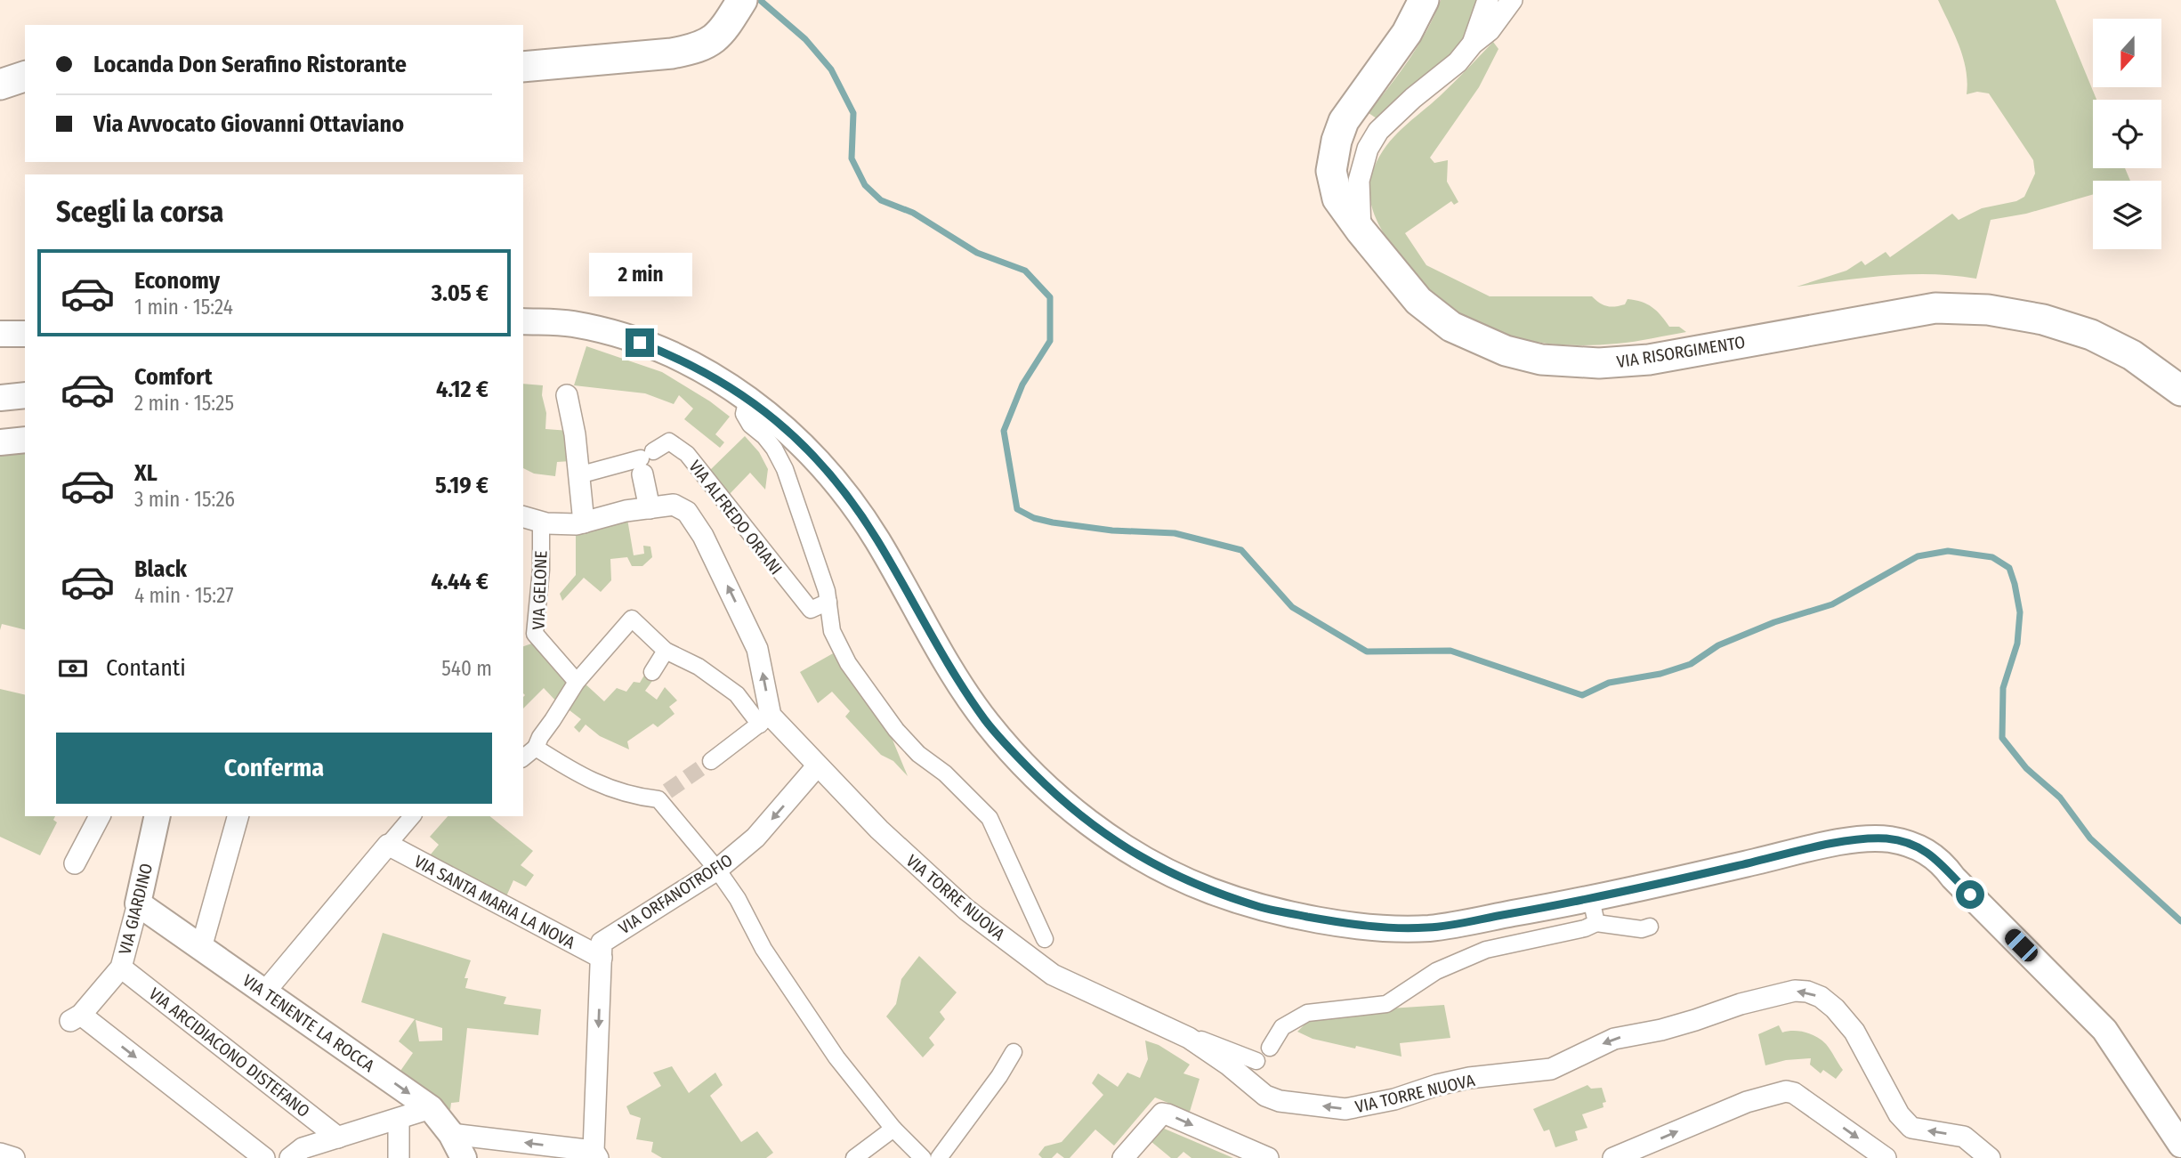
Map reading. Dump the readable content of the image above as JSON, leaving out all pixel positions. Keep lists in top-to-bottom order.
{
  "streets": {
    "main road": ["VIA RISORGIMENTO"],
    "street": [
      "VIA ALFREDO ORIANI",
      "VIA GELONE",
      "VIA ORFANOTROFIO",
      "VIA TORRE NUOVA",
      "VIA SANTA MARIA LA NOVA",
      "VIA GIARDINO",
      "VIA TENENTE LA ROCCA",
      "VIA ARCIDIACONO DISTEFANO"
    ]
  },
  "crossings": [
    ["VIA ORFANOTROFIO", "VIA TORRE NUOVA"],
    ["VIA ORFANOTROFIO", "VIA SANTA MARIA LA NOVA"],
    ["VIA GIARDINO", "VIA TENENTE LA ROCCA"],
    ["VIA GIARDINO", "VIA ARCIDIACONO DISTEFANO"]
  ],
  "one_way": ["VIA ORFANOTROFIO", "VIA TORRE NUOVA", "VIA TENENTE LA ROCCA"],
  "north": "bottom",
  "page": {
    "banner": ["Locanda Don Serafino Ristorante", "Via Avvocato Giovanni Ottaviano"],
    "heading": "Scegli la corsa",
    "list": [
      {
        "name": "Economy",
        "note": "1 min · 15:24",
        "value": "3.05 €"
      },
      {
        "name": "Comfort",
        "note": "2 min · 15:25",
        "value": "4.12 €"
      },
      {
        "name": "XL",
        "note": "3 min · 15:26",
        "value": "5.19 €"
      },
      {
        "name": "Black",
        "note": "4 min · 15:27",
        "value": "4.44 €"
      }
    ],
    "bubble": "2 min",
    "pay": ["Contanti", "540 m"],
    "buttons": "Conferma"
  }
}
